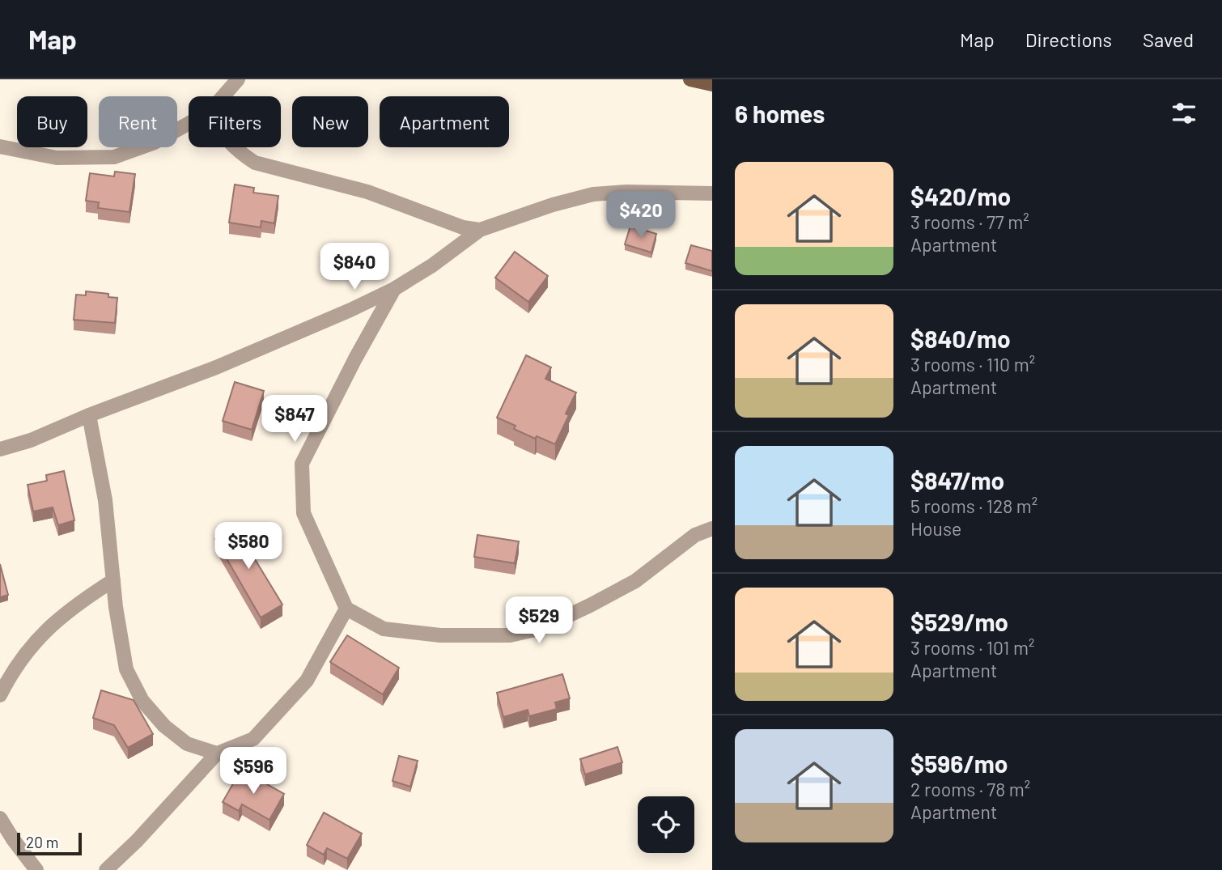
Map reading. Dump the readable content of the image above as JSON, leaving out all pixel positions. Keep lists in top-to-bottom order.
{
  "scale_bar": "20 m",
  "page": {
    "header": "Map",
    "nav": ["Map", "Directions", "Saved"],
    "heading": "6 homes",
    "chip": [
      "Buy",
      "Rent",
      "Filters",
      "New",
      "Apartment"
    ],
    "list": [
      {
        "name": "$420/mo",
        "note": "3 rooms · 77 m² · Apartment"
      },
      {
        "name": "$840/mo",
        "note": "3 rooms · 110 m² · Apartment"
      },
      {
        "name": "$847/mo",
        "note": "5 rooms · 128 m² · House"
      },
      {
        "name": "$529/mo",
        "note": "3 rooms · 101 m² · Apartment"
      },
      {
        "name": "$596/mo",
        "note": "2 rooms · 78 m² · Apartment"
      }
    ],
    "price": [
      "$420",
      "$840",
      "$847",
      "$580",
      "$529",
      "$596"
    ],
    "scale": "20 m"
  }
}
